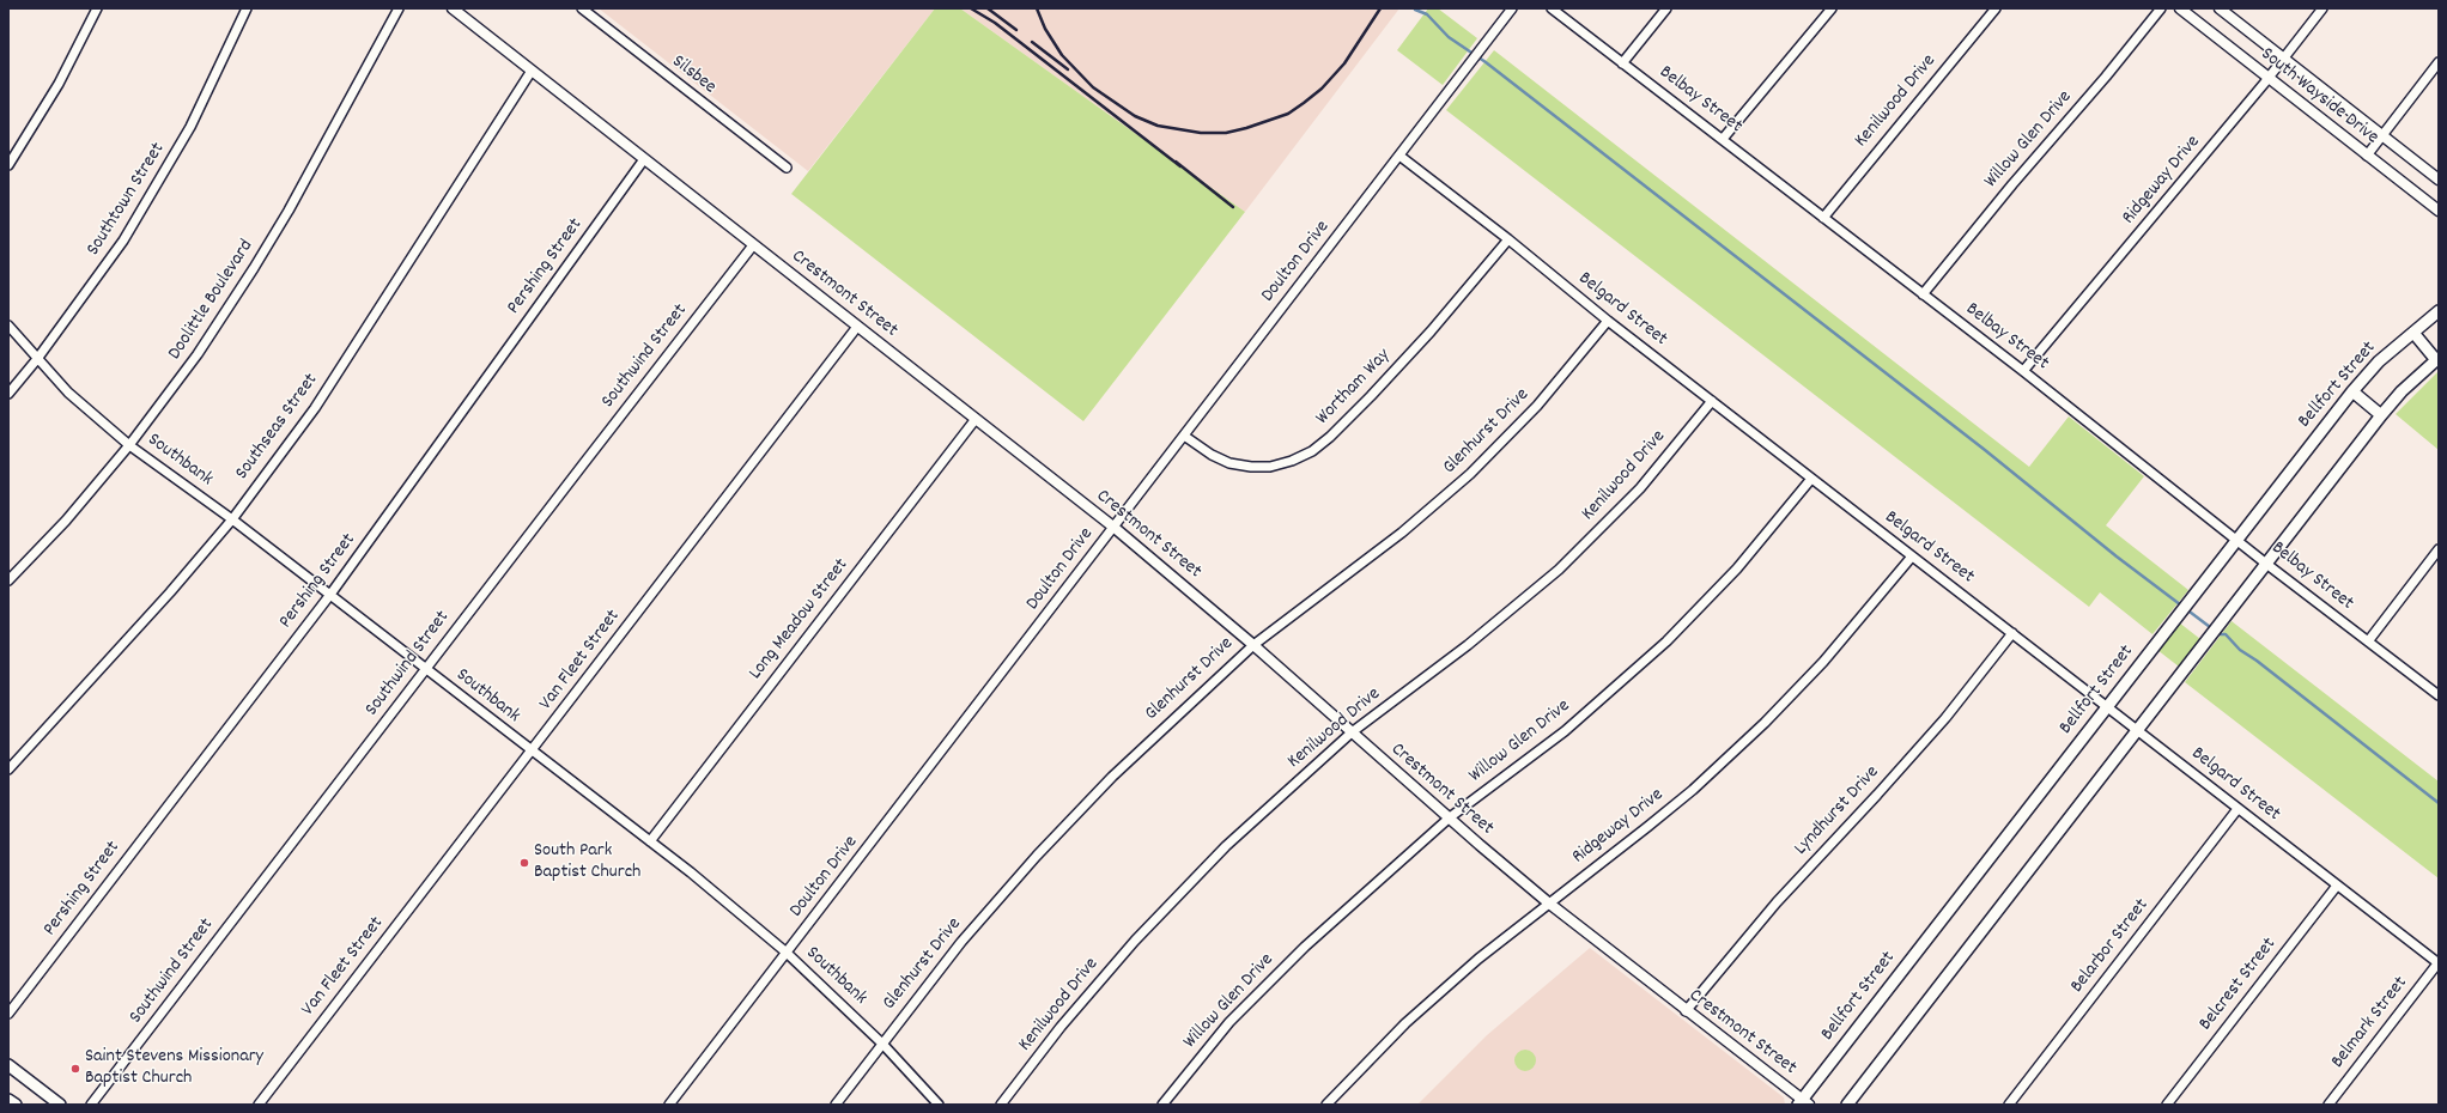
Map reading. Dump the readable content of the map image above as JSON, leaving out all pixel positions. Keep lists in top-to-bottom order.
{
  "streets": {
    "main road": ["Bellfort Street"],
    "street": [
      "Silsbee",
      "South Wayside Drive",
      "Belbay Street",
      "Kenilwood Drive",
      "Willow Glen Drive",
      "Ridgeway Drive",
      "Southtown Street",
      "Doulton Drive",
      "Pershing Street",
      "Crestmont Street",
      "Doolittle Boulevard",
      "Belgard Street",
      "Southwind Street",
      "Wortham Way",
      "Southseas Street",
      "Glenhurst Drive",
      "Southbank",
      "Long Meadow Street",
      "Van Fleet Street",
      "Lyndhurst Drive",
      "Belarbor Street",
      "Belcrest Street",
      "Belmark Street"
    ]
  },
  "crossings": [
    ["South Wayside Drive", "Ridgeway Drive"],
    ["Belbay Street", "Kenilwood Drive"],
    ["Belbay Street", "Willow Glen Drive"],
    ["Belbay Street", "Ridgeway Drive"],
    ["Belbay Street", "Bellfort Street"],
    ["Kenilwood Drive", "Crestmont Street"],
    ["Kenilwood Drive", "Belgard Street"],
    ["Willow Glen Drive", "Crestmont Street"],
    ["Willow Glen Drive", "Belgard Street"],
    ["Ridgeway Drive", "Crestmont Street"],
    ["Ridgeway Drive", "Belgard Street"],
    ["Southtown Street", "Southbank"],
    ["Doulton Drive", "Crestmont Street"],
    ["Doulton Drive", "Belgard Street"],
    ["Doulton Drive", "Wortham Way"],
    ["Doulton Drive", "Southbank"],
    ["Pershing Street", "Crestmont Street"],
    ["Pershing Street", "Southbank"],
    ["Crestmont Street", "Southwind Street"],
    ["Crestmont Street", "Bellfort Street"],
    ["Crestmont Street", "Southseas Street"],
    ["Crestmont Street", "Glenhurst Drive"],
    ["Crestmont Street", "Long Meadow Street"],
    ["Crestmont Street", "Van Fleet Street"],
    ["Crestmont Street", "Lyndhurst Drive"],
    ["Doolittle Boulevard", "Southbank"],
    ["Belgard Street", "Bellfort Street"],
    ["Belgard Street", "Wortham Way"],
    ["Belgard Street", "Glenhurst Drive"],
    ["Belgard Street", "Lyndhurst Drive"],
    ["Belgard Street", "Belarbor Street"],
    ["Belgard Street", "Belcrest Street"],
    ["Belgard Street", "Belmark Street"],
    ["Southwind Street", "Southbank"],
    ["Southseas Street", "Southbank"],
    ["Glenhurst Drive", "Southbank"],
    ["Southbank", "Long Meadow Street"],
    ["Southbank", "Van Fleet Street"]
  ],
  "places": ["South Park Baptist Church", "Saint Stevens Missionary Baptist Church"]
}
